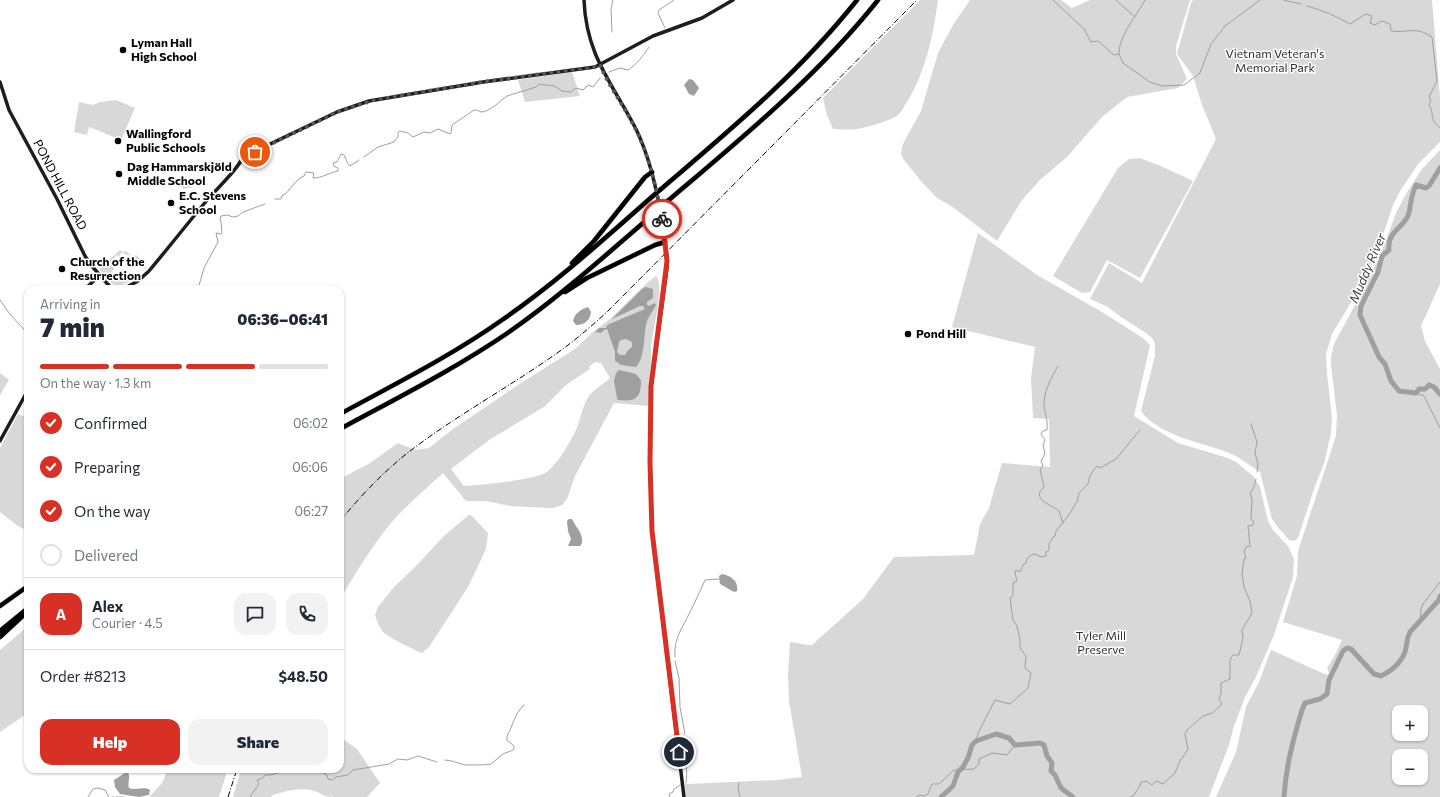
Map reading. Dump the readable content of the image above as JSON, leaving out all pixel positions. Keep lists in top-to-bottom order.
{
  "streets": {
    "main road": ["POND HILL ROAD"]
  },
  "water": ["Muddy River"],
  "parks": ["Vietnam Veteran's Memorial Park", "Tyler Mill Preserve"],
  "places": [
    "Lyman Hall High School",
    "Wallingford Public Schools",
    "Dag Hammarskjöld Middle School",
    "E.C. Stevens School",
    "Church of the Resurrection",
    "Pond Hill"
  ],
  "page": {
    "heading": ["7 min", "Arriving in", "06:36–06:41"],
    "panel": [
      "Alex",
      "Courier · 4.5",
      "Order #8213",
      "$48.50"
    ],
    "bar": "On the way · 1.3 km",
    "list": [
      ["Confirmed", "06:02"],
      ["Preparing", "06:06"],
      ["On the way", "06:27"],
      "Delivered"
    ],
    "round": "A",
    "map_buttons": ["+", "−"],
    "buttons": ["Help", "Share"]
  }
}
